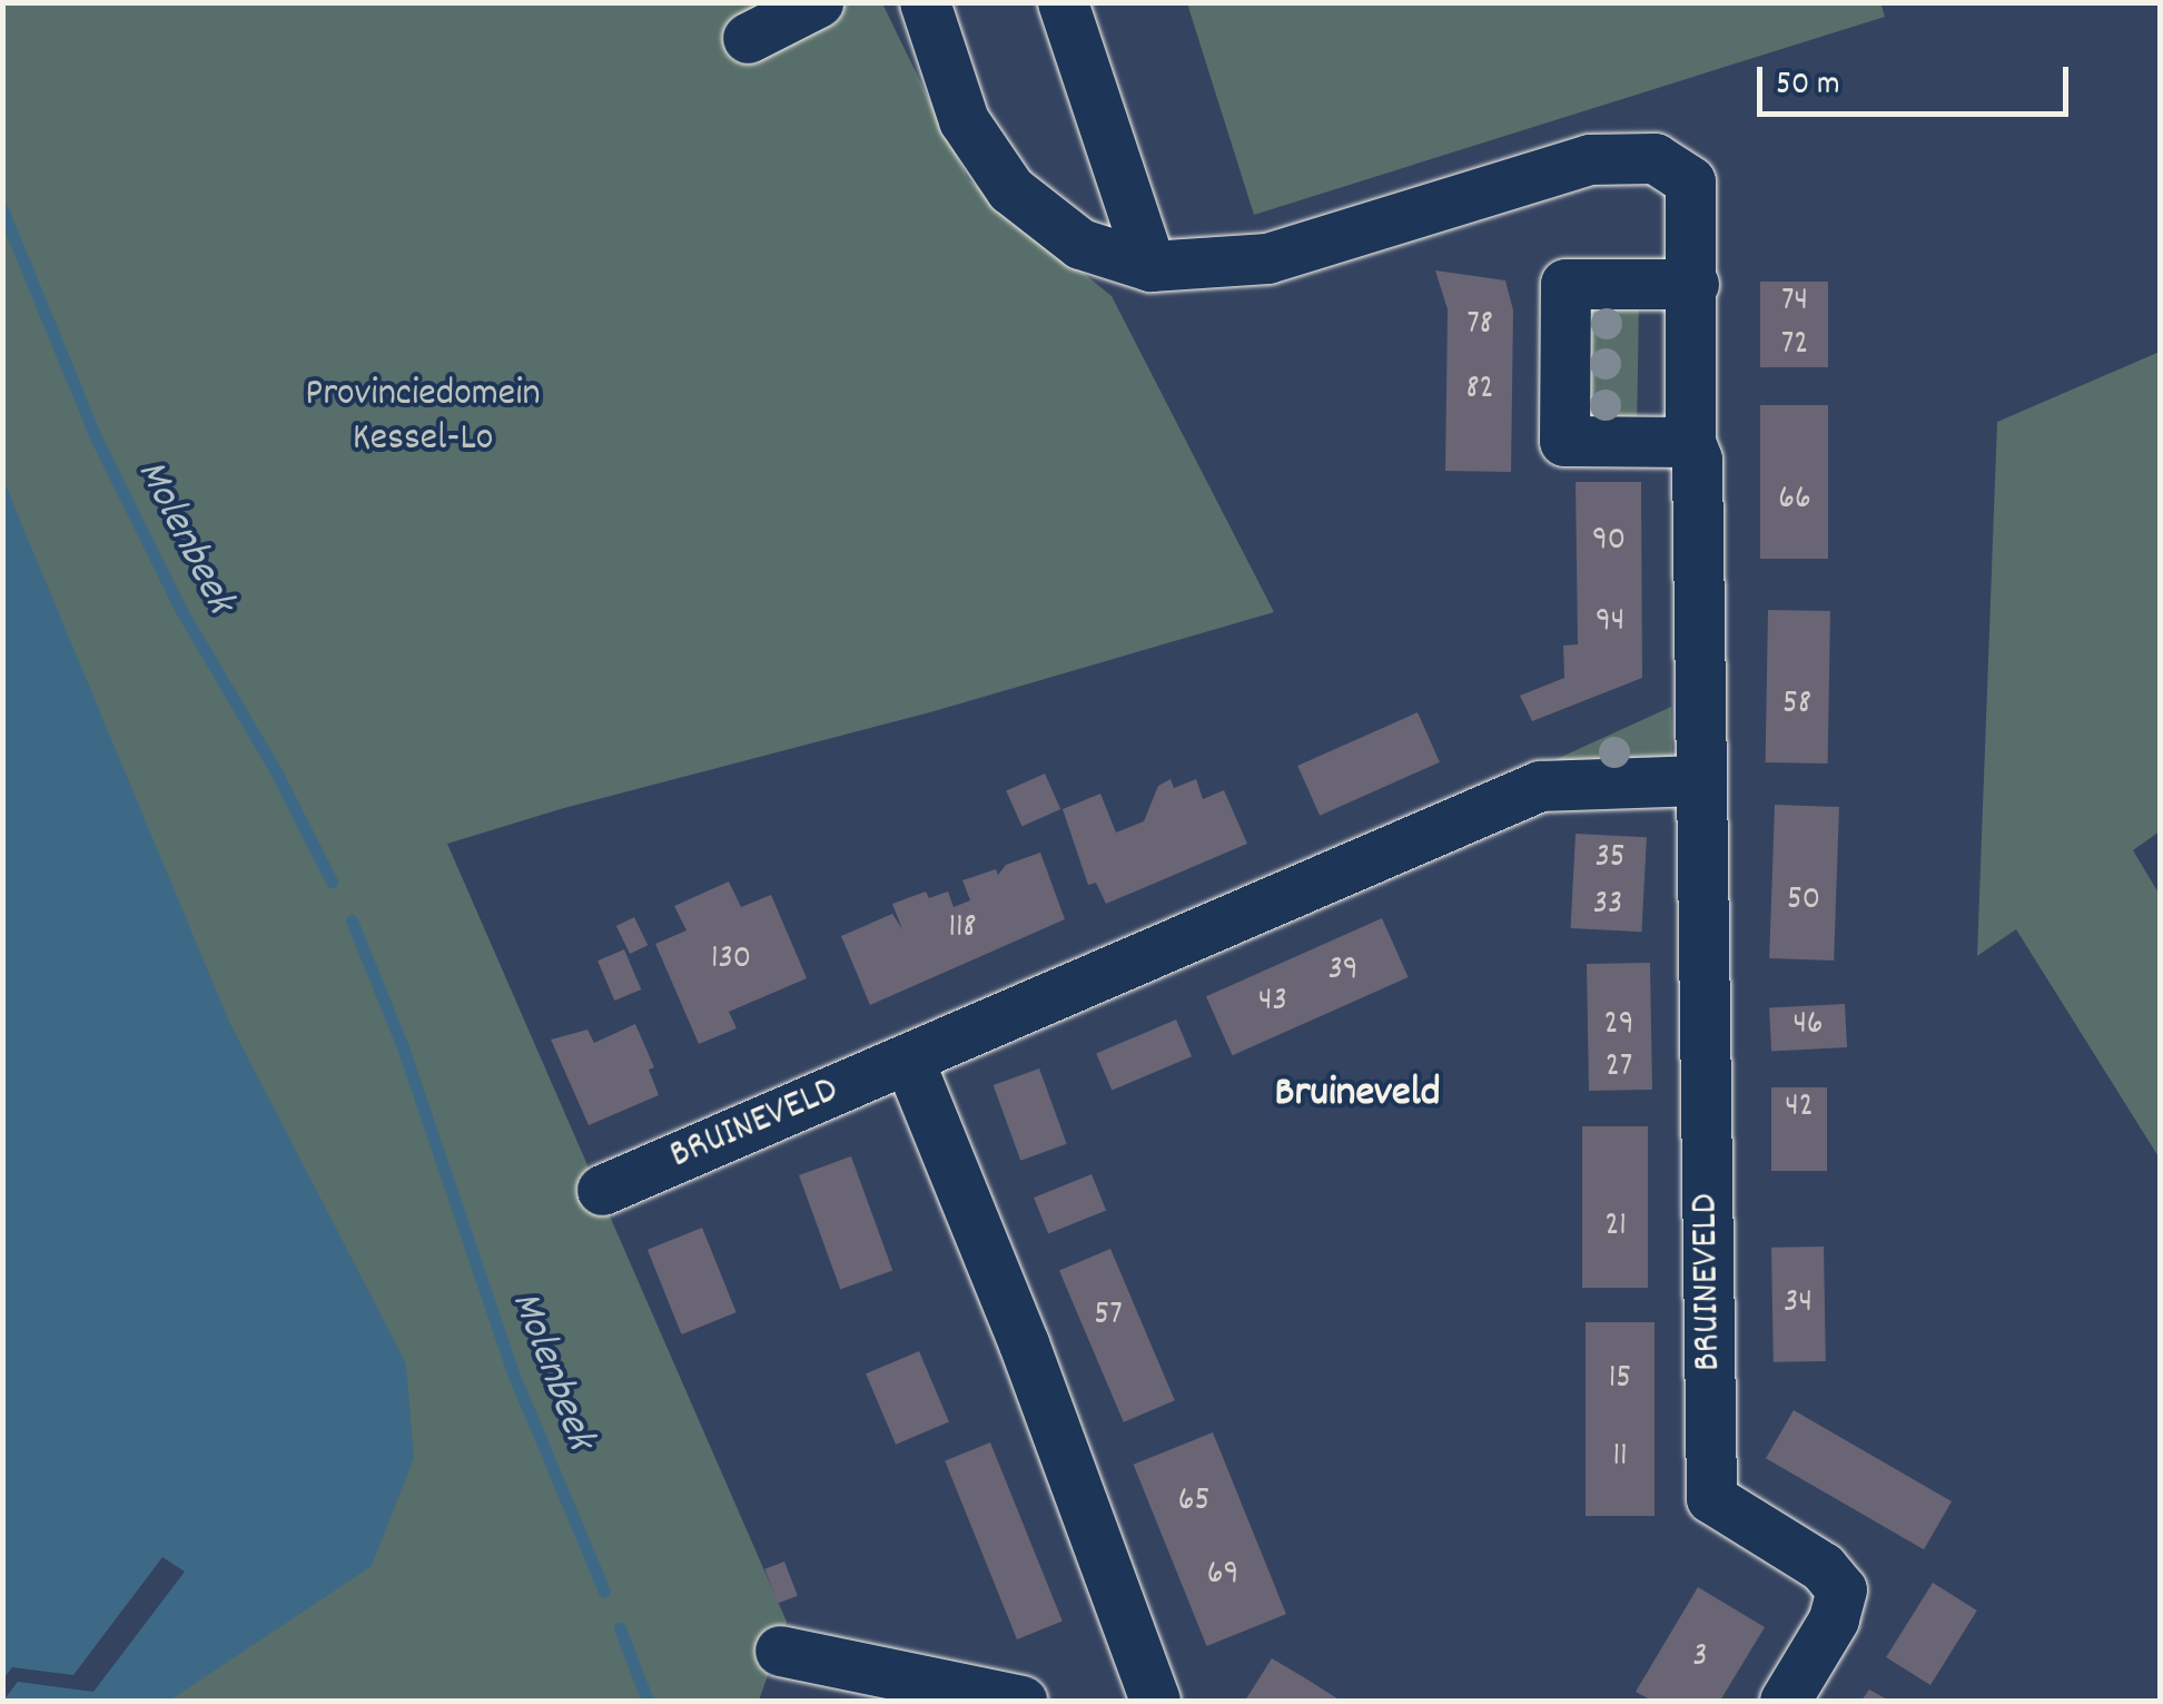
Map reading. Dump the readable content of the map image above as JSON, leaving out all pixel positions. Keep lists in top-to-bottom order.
{
  "streets": {
    "street": ["BRUINEVELD"]
  },
  "districts": ["Bruineveld"],
  "water": ["Molenbeek"],
  "parks": ["Provinciedomein Kessel-Lo"],
  "house_numbers": [
    "74",
    "78",
    "72",
    "82",
    "66",
    "90",
    "94",
    "58",
    "35",
    "50",
    "33",
    "118",
    "130",
    "39",
    "43",
    "29",
    "46",
    "27",
    "42",
    "21",
    "34",
    "57",
    "15",
    "11",
    "65",
    "69",
    "3"
  ],
  "scale_bar": "50 m"
}
